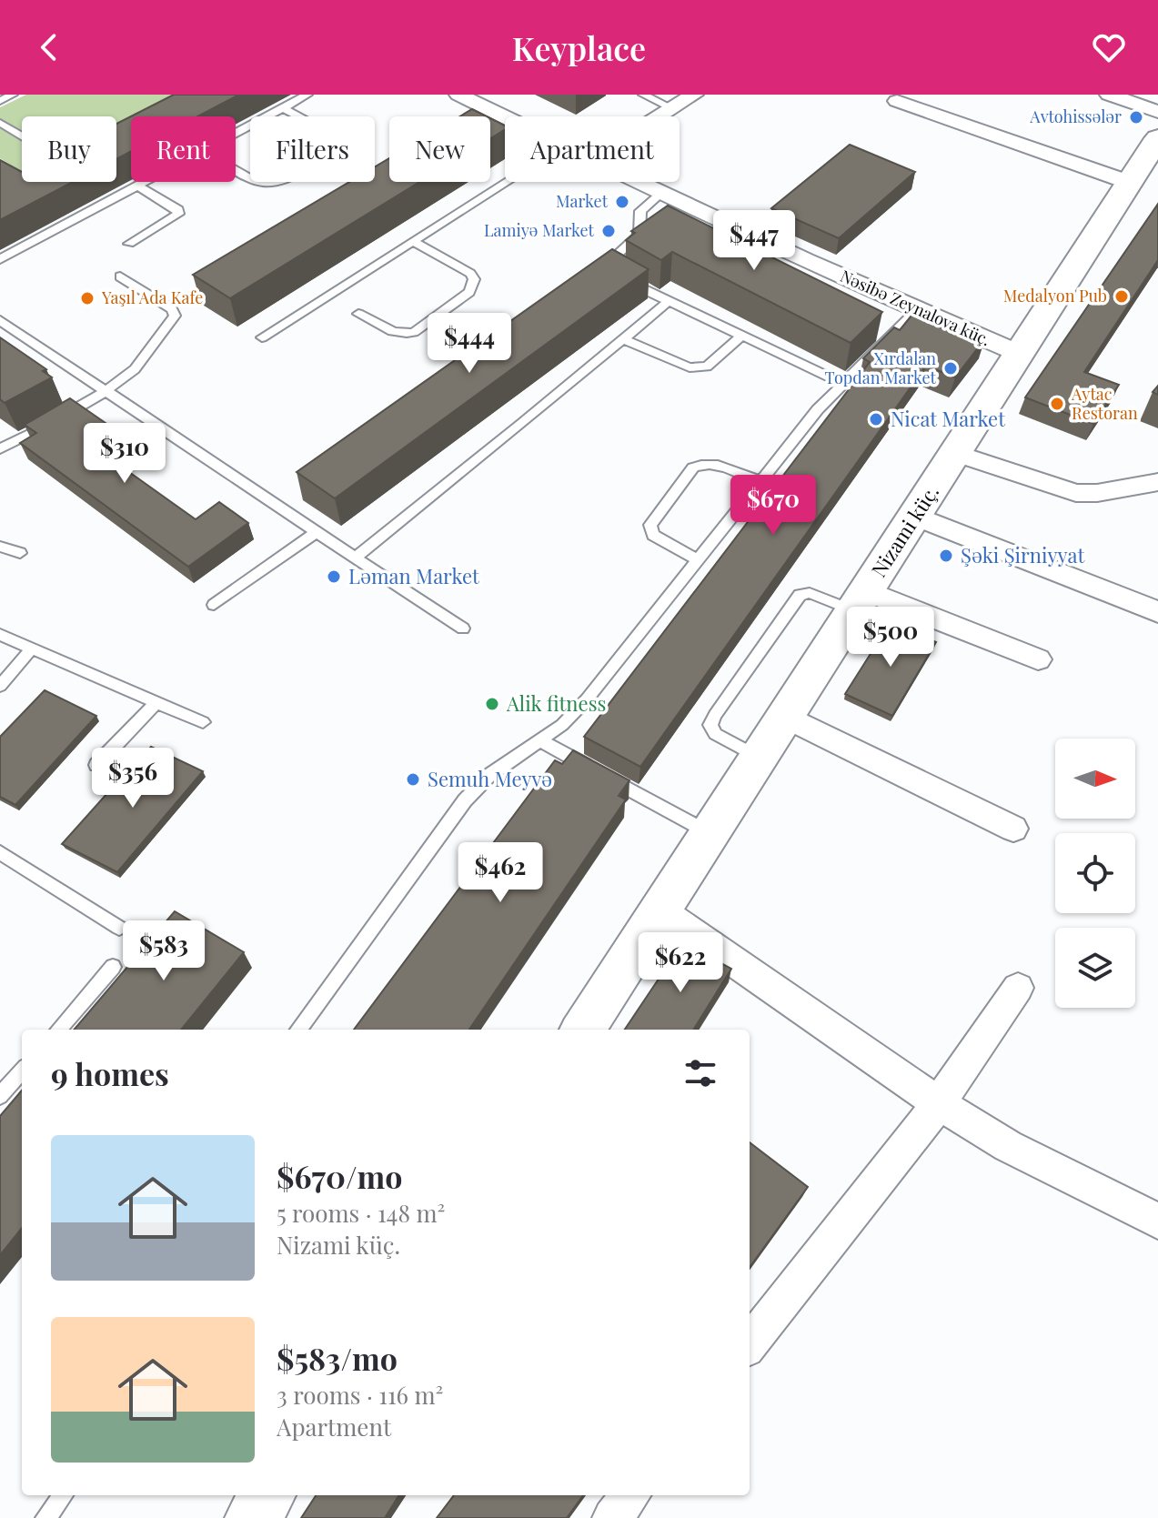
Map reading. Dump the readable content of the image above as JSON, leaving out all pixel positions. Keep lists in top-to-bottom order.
{
  "streets": {
    "street": ["Nəsibə Zeynalova küç.", "Nizami küç."]
  },
  "crossings": [
    ["Nəsibə Zeynalova küç.", "Nizami küç."]
  ],
  "places": [
    "Avtohissələr",
    "Market",
    "Lamiyə Market",
    "Medalyon Pub",
    "Yaşıl Ada Kafe",
    "Xırdalan Topdan Market",
    "Aytac Restoran",
    "Nicat Market",
    "Şəki Şirniyyat",
    "Ləman Market",
    "Alik fitness",
    "Semuh Meyvə"
  ],
  "north": "right",
  "page": {
    "header": "Keyplace",
    "chip": [
      "Buy",
      "Rent",
      "Filters",
      "New",
      "Apartment"
    ],
    "price": [
      "$447",
      "$444",
      "$310",
      "$670",
      "$500",
      "$356",
      "$462",
      "$583",
      "$622"
    ],
    "heading": "9 homes",
    "list": [
      {
        "name": "$670/mo",
        "note": "5 rooms · 148 m² · Nizami küç."
      },
      {
        "name": "$583/mo",
        "note": "3 rooms · 116 m² · Apartment"
      }
    ]
  }
}
